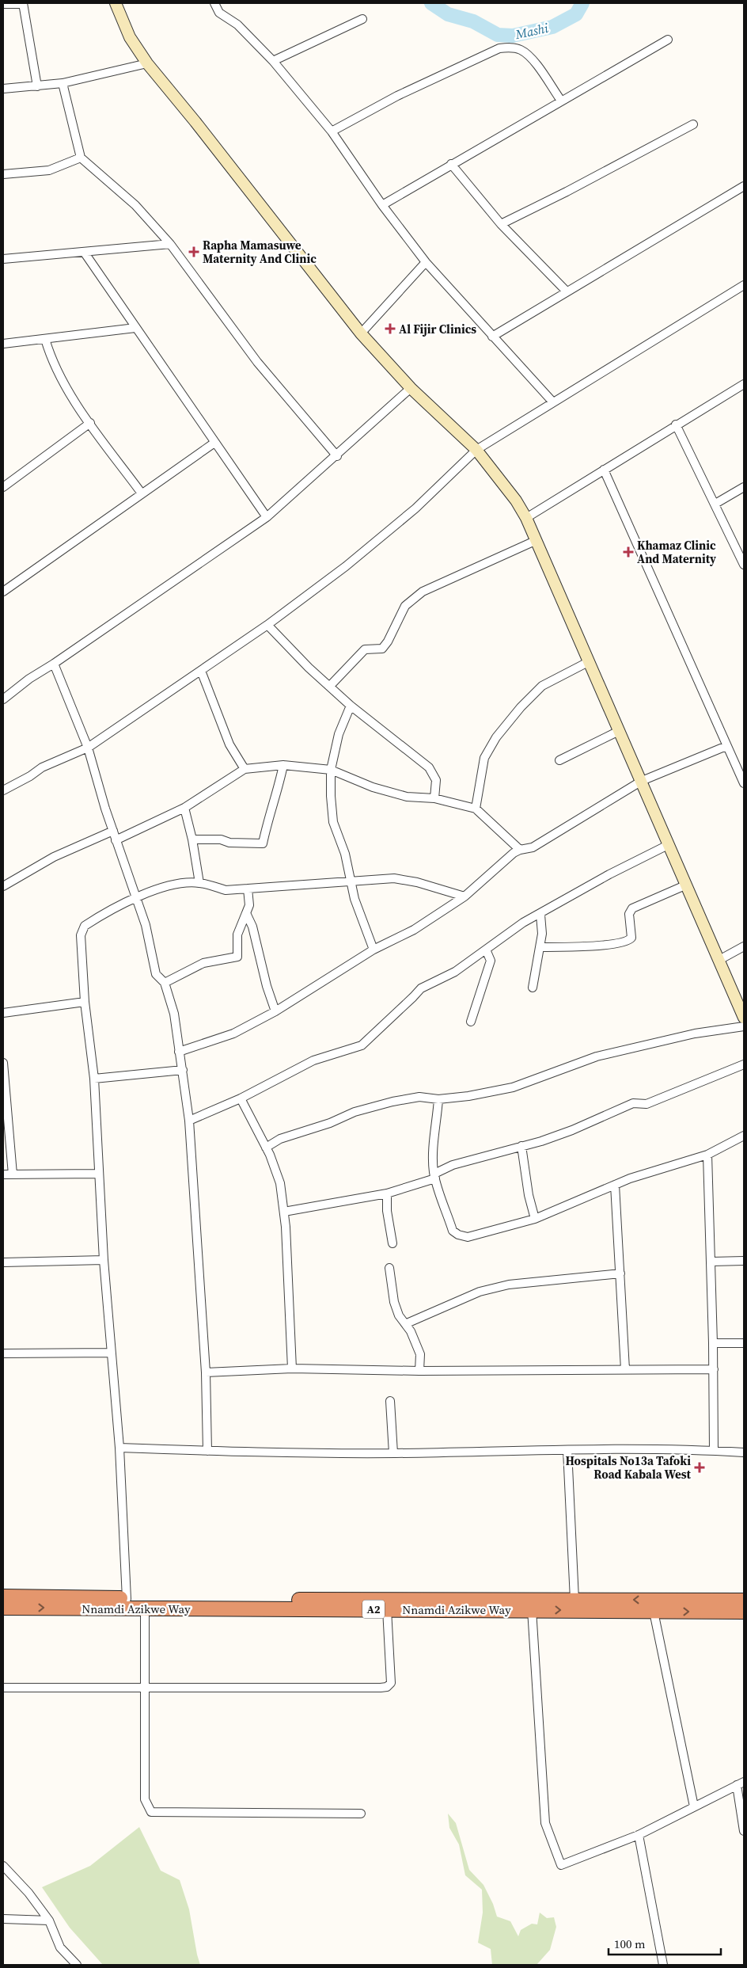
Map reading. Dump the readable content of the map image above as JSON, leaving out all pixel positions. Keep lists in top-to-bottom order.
{
  "streets": {
    "highway": ["Nnamdi Azikwe Way", "A2"]
  },
  "water": ["Mashi"],
  "places": {
    "health": [
      "Rapha Mamasuwe Maternity And Clinic",
      "Al Fijir Clinics",
      "Khamaz Clinic And Maternity",
      "Hospitals No13a Tafoki Road Kabala West"
    ]
  },
  "scale_bar": "100 m"
}
